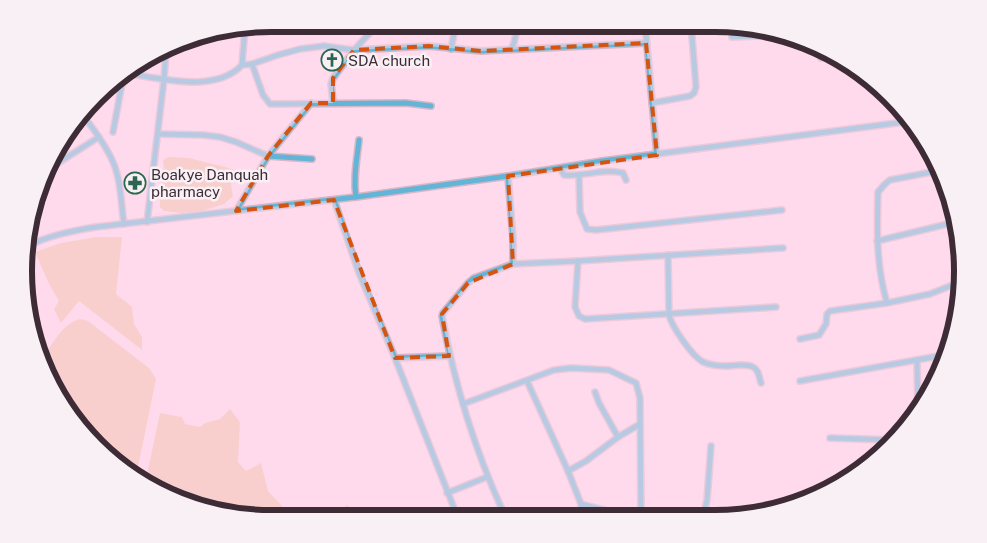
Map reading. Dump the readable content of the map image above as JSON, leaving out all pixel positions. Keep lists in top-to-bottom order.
{
  "places": {
    "church": ["SDA church"],
    "pharmacy": ["Boakye Danquah pharmacy"]
  }
}
